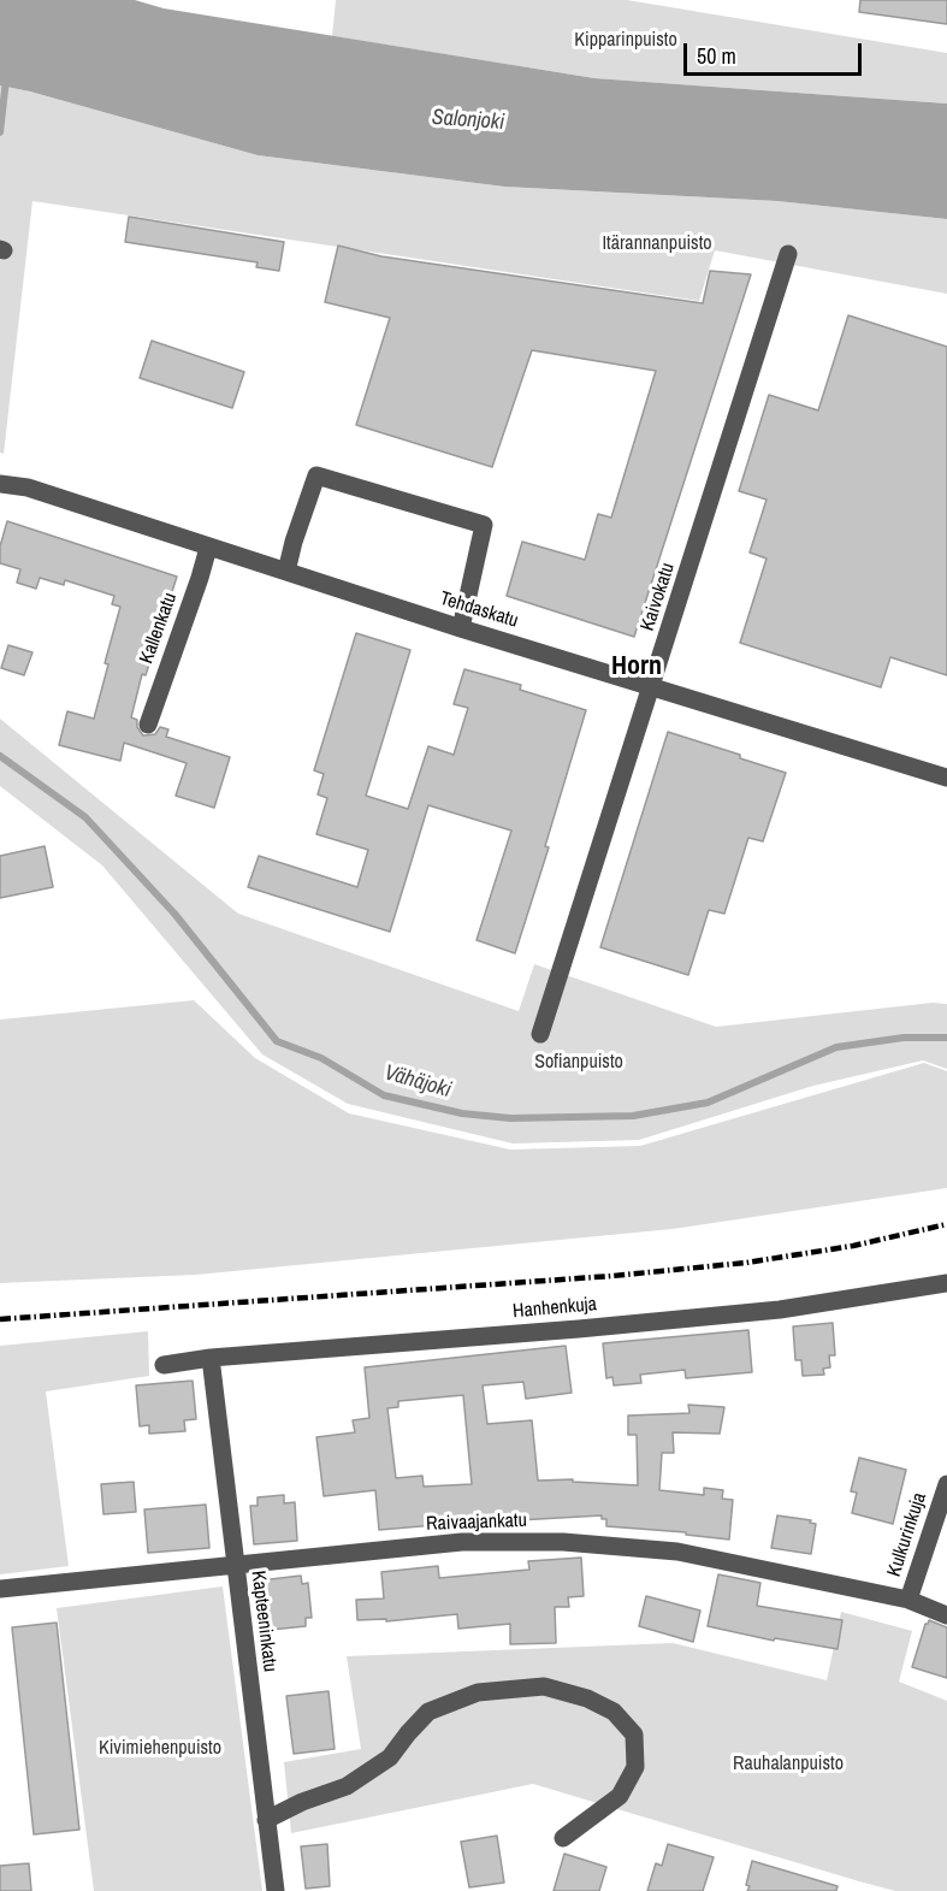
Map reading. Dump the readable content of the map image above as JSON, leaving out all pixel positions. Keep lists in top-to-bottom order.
{
  "streets": {
    "street": [
      "Kaivokatu",
      "Tehdaskatu",
      "Kallenkatu",
      "Hanhenkuja",
      "Raivaajankatu",
      "Kulkurinkuja",
      "Kapteeninkatu"
    ]
  },
  "crossings": [
    ["Kaivokatu", "Tehdaskatu"],
    ["Tehdaskatu", "Kallenkatu"],
    ["Hanhenkuja", "Kapteeninkatu"],
    ["Raivaajankatu", "Kulkurinkuja"],
    ["Raivaajankatu", "Kapteeninkatu"]
  ],
  "districts": ["Horn"],
  "water": ["Salonjoki", "Vähäjoki"],
  "parks": [
    "Kipparinpuisto",
    "Itärannanpuisto",
    "Sofianpuisto",
    "Kivimiehenpuisto",
    "Rauhalanpuisto"
  ],
  "scale_bar": "50 m"
}
